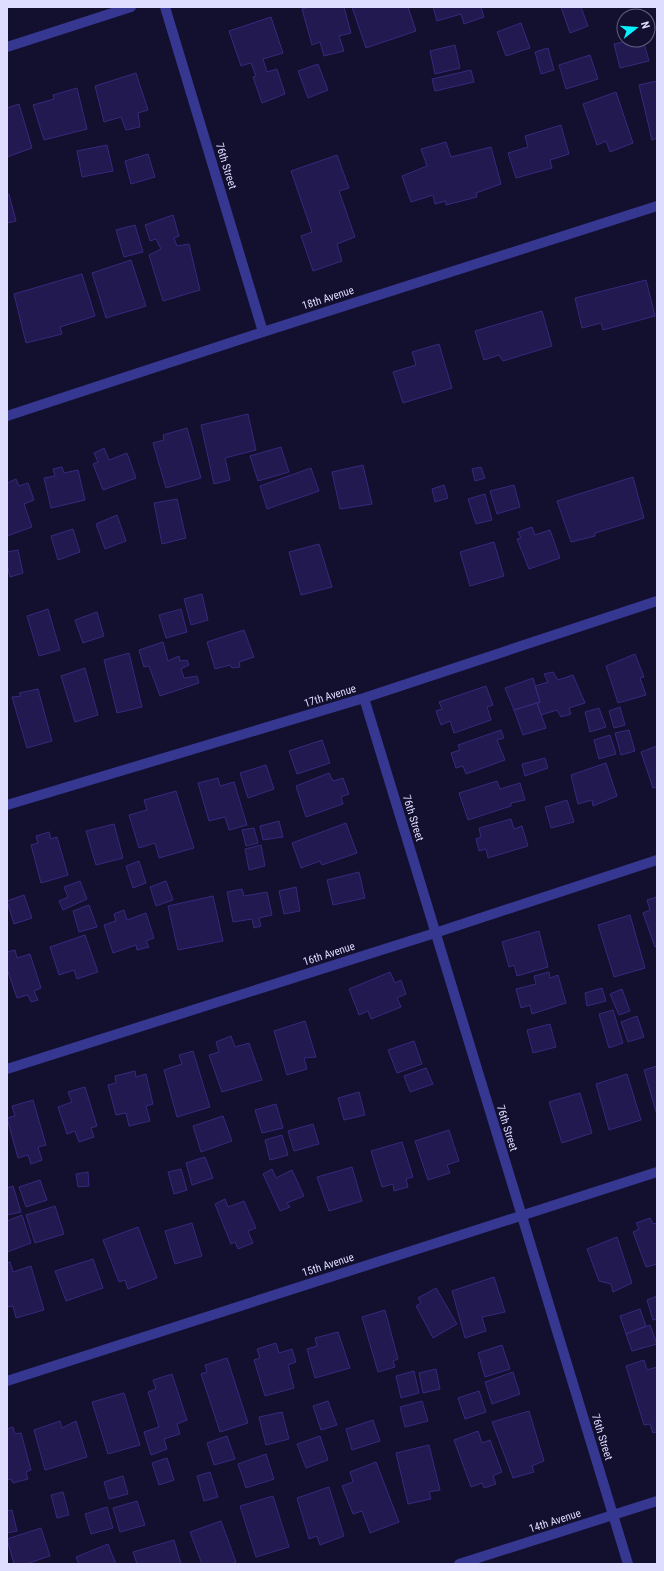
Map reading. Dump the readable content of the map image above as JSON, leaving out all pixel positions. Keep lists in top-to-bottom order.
{
  "streets": {
    "street": [
      "76th Street",
      "18th Avenue",
      "17th Avenue",
      "16th Avenue",
      "15th Avenue",
      "14th Avenue"
    ]
  },
  "crossings": [
    ["76th Street", "18th Avenue"],
    ["76th Street", "17th Avenue"],
    ["76th Street", "16th Avenue"],
    ["76th Street", "15th Avenue"],
    ["76th Street", "14th Avenue"]
  ],
  "north": "right"
}
